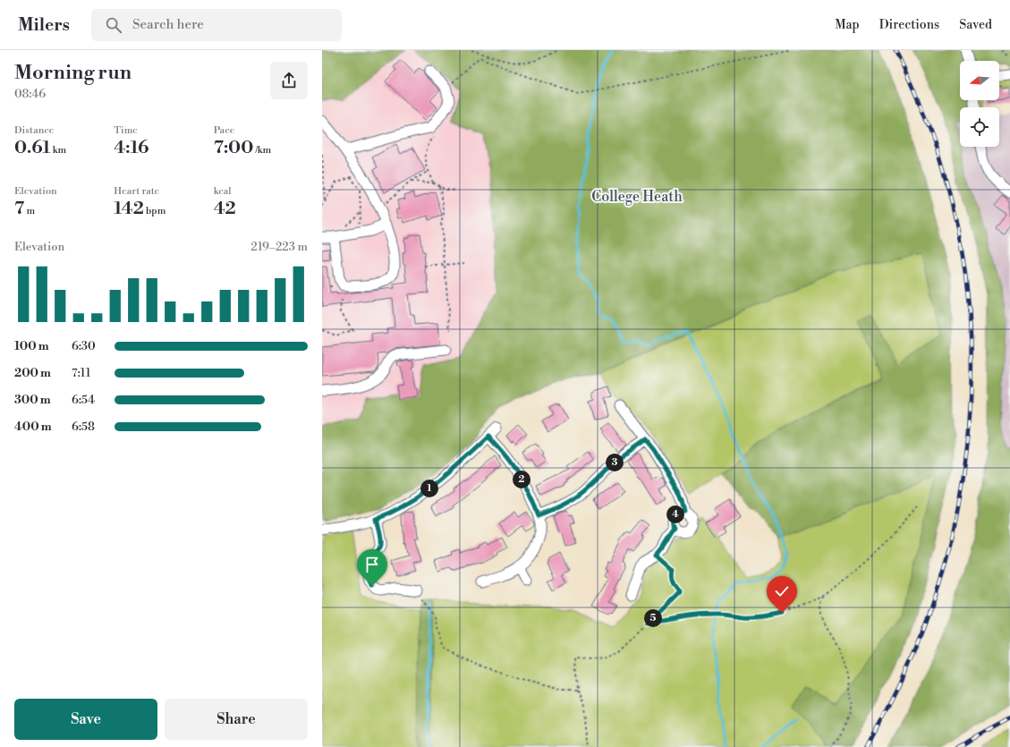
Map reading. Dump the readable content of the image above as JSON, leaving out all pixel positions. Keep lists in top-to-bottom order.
{
  "parks": ["College Heath"],
  "north": "left",
  "page": {
    "header": "Milers",
    "search": "Search here",
    "nav": ["Map", "Directions", "Saved"],
    "heading": ["Morning run", "08:46"],
    "stats": [
      ["Distance", "0.61 km"],
      ["Time", "4:16"],
      ["Pace", "7:00 /km"],
      ["Elevation", "7 m"],
      ["Heart rate", "142 bpm"],
      ["kcal", "42"]
    ],
    "chart": ["Elevation", "219–223 m"],
    "list": [
      {
        "name": "100 m",
        "note": "6:30"
      },
      {
        "name": "200 m",
        "note": "7:11"
      },
      {
        "name": "300 m",
        "note": "6:54"
      },
      {
        "name": "400 m",
        "note": "6:58"
      }
    ],
    "pins": [
      "3",
      "2",
      "1",
      "4",
      "5"
    ],
    "buttons": ["Save", "Share"]
  }
}
